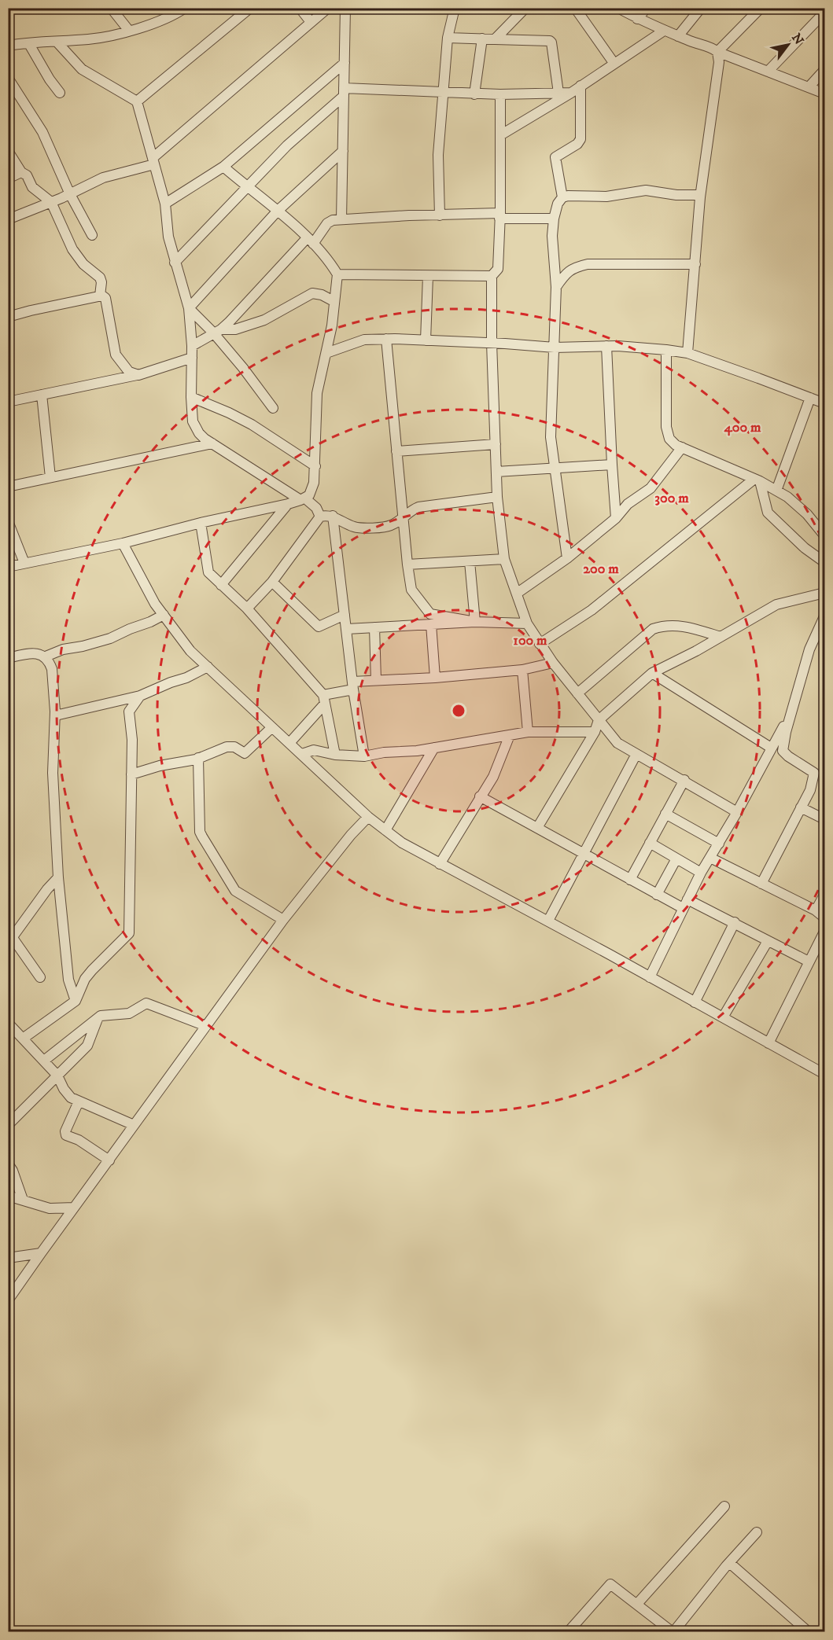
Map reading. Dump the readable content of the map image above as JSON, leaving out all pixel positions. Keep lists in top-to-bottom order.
{
  "north": "top right",
  "rings": [
    "400 m",
    "300 m",
    "200 m",
    "100 m"
  ]
}
